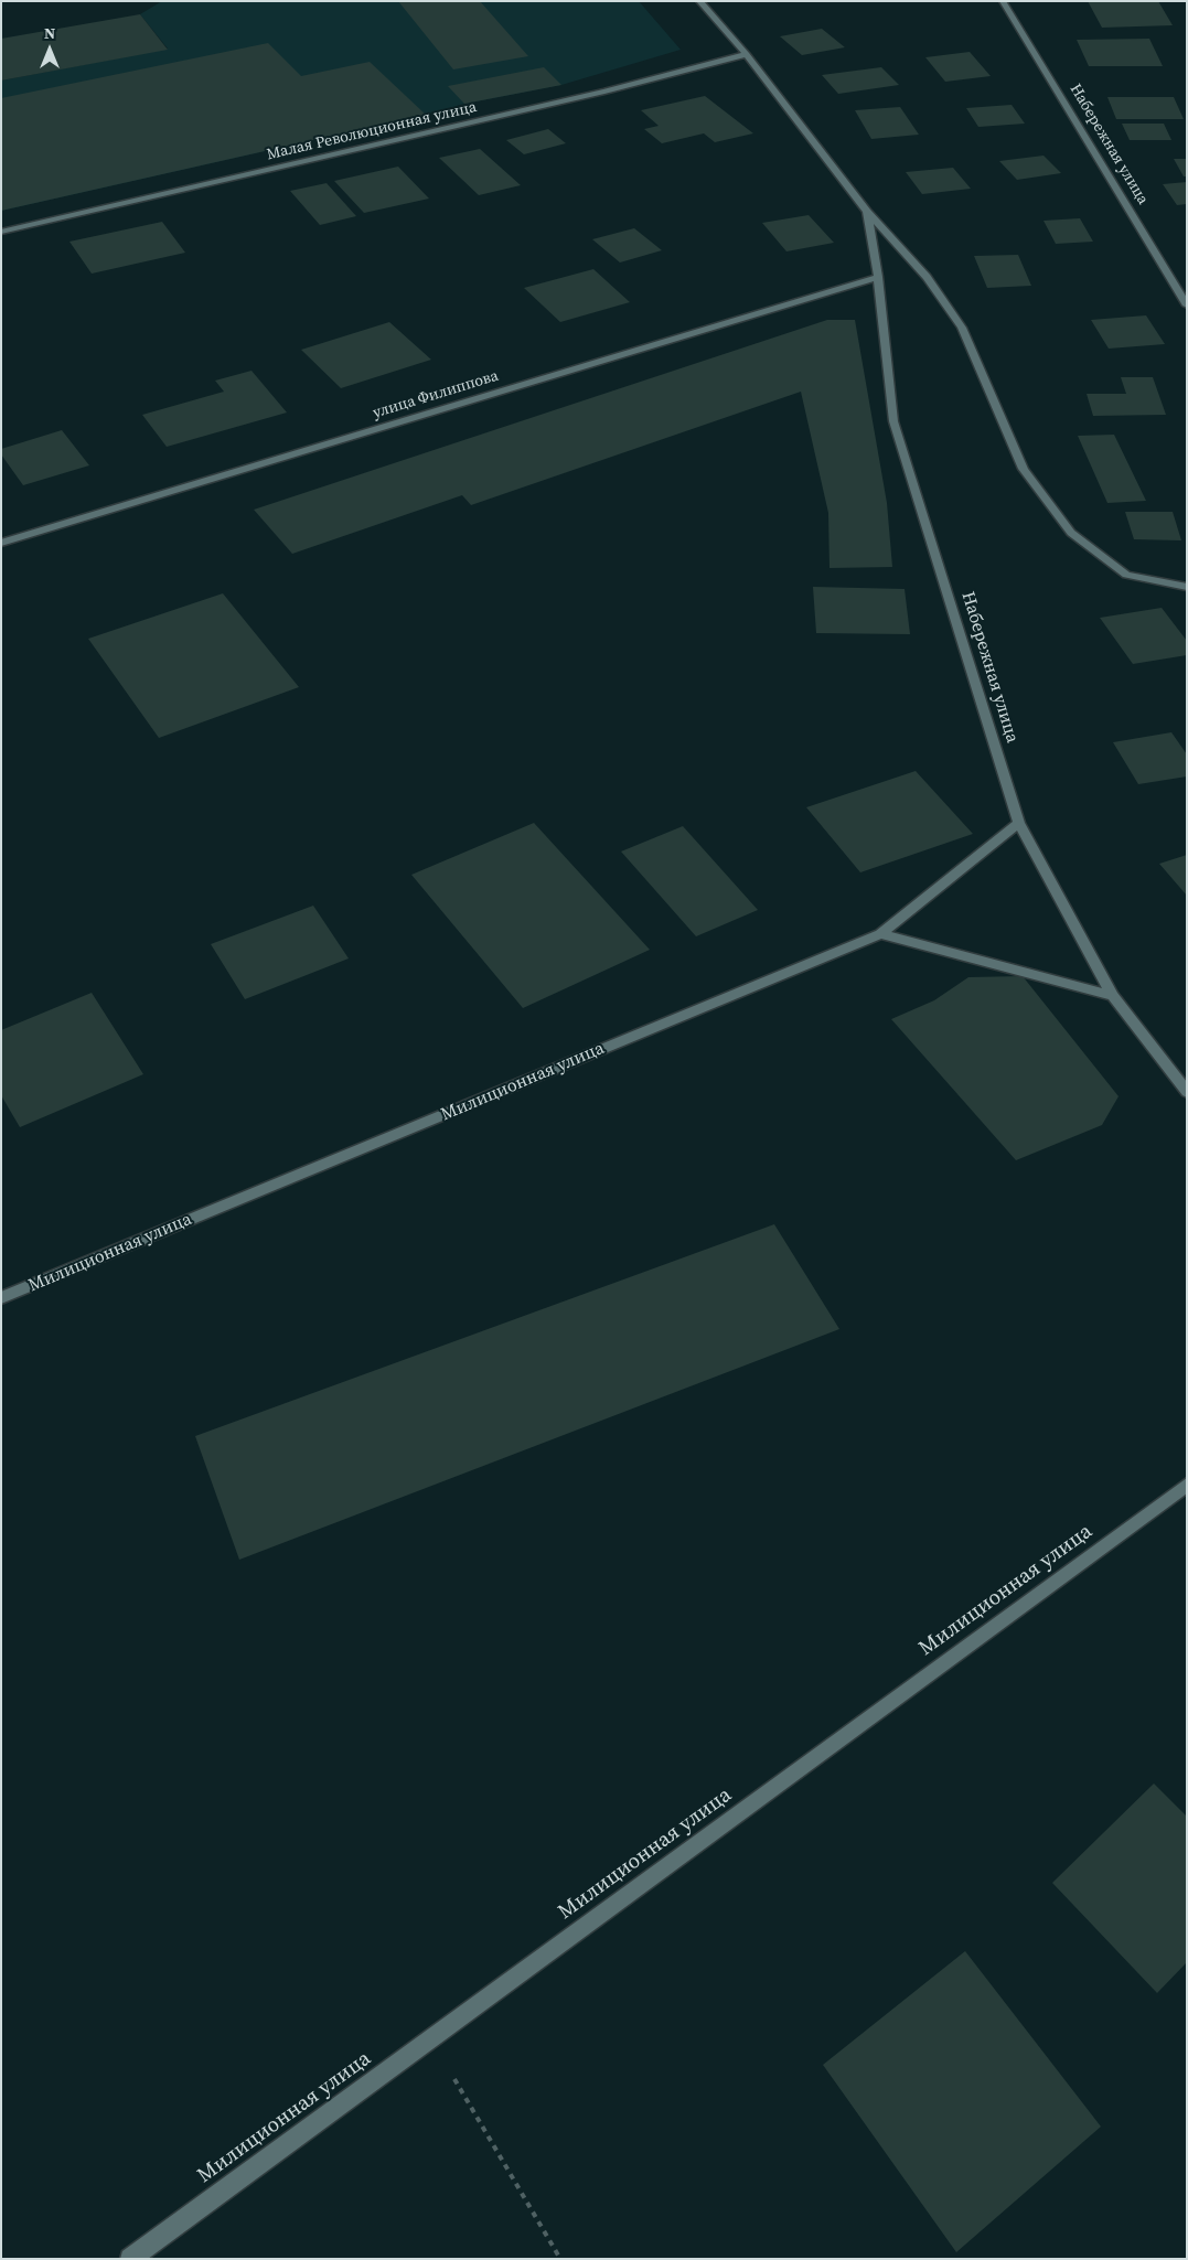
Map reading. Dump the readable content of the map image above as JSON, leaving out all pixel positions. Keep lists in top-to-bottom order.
{
  "streets": {
    "street": [
      "Малая Революционная улица",
      "Набережная улица",
      "улица Филиппова",
      "Милиционная улица"
    ]
  },
  "crossings": [
    ["Малая Революционная улица", "Набережная улица"],
    ["Набережная улица", "улица Филиппова"],
    ["Набережная улица", "Милиционная улица"]
  ],
  "north": "top"
}
